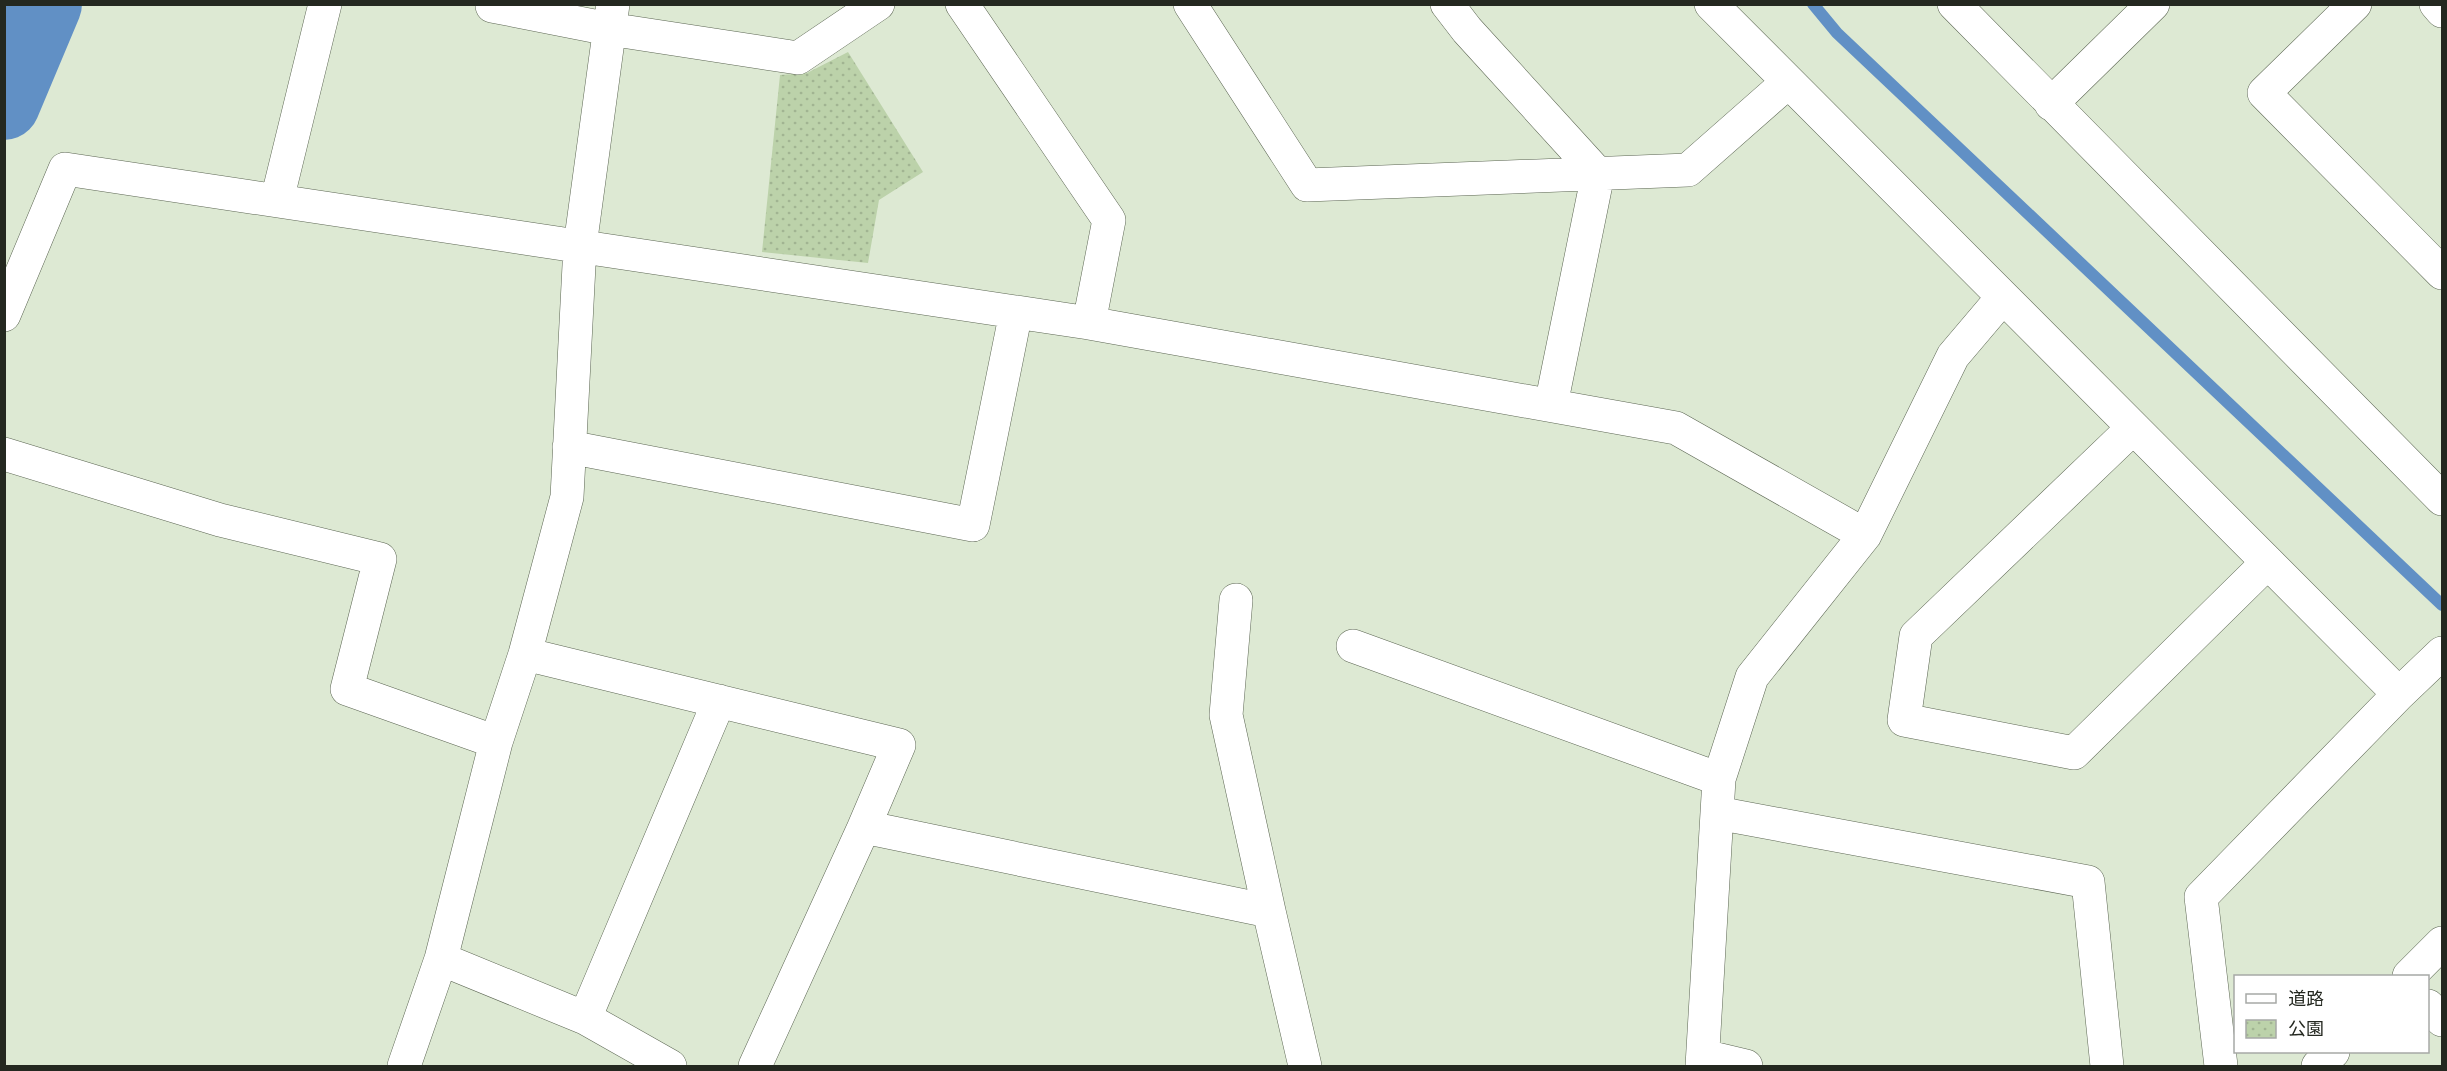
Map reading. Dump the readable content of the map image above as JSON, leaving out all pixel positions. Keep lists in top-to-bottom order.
{
  "legend": ["道路", "公園"]
}
